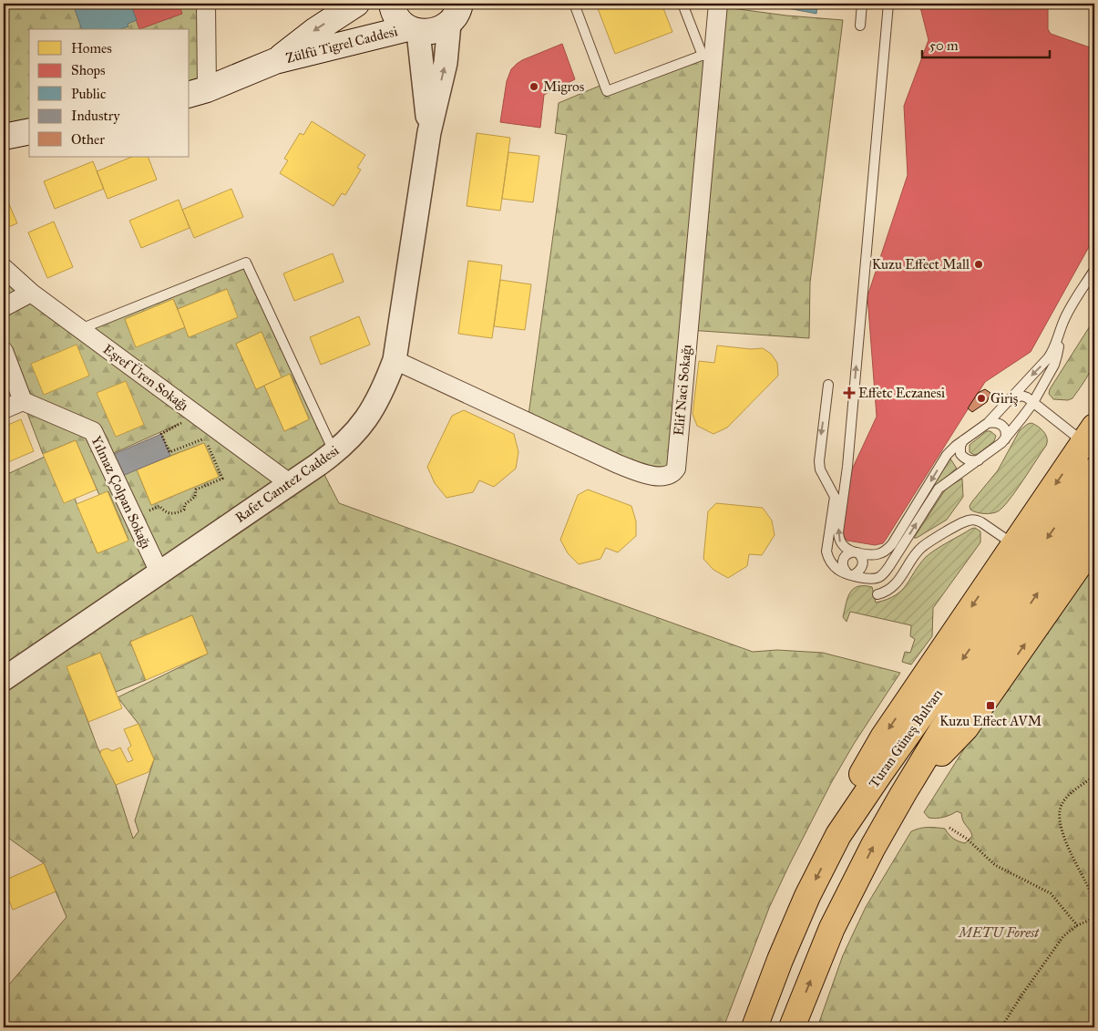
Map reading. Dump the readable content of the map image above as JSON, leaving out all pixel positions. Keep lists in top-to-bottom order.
{
  "streets": {
    "main road": ["Zülfü Tigrel Caddesi", "Turan Güneş Bulvarı"],
    "street": [
      "Eşref Üren Sokağı",
      "Elif Naci Sokağı",
      "Rafet Canıtez Caddesi",
      "Yılmaz Çolpan Sokağı"
    ]
  },
  "crossings": [
    ["Zülfü Tigrel Caddesi", "Rafet Canıtez Caddesi"],
    ["Eşref Üren Sokağı", "Rafet Canıtez Caddesi"],
    ["Elif Naci Sokağı", "Rafet Canıtez Caddesi"],
    ["Rafet Canıtez Caddesi", "Yılmaz Çolpan Sokağı"]
  ],
  "parks": ["METU Forest"],
  "places": {
    "other": ["Migros", "Kuzu Effect Mall", "Giriş"],
    "health": ["Effetc Eczanesi"],
    "transit": ["Kuzu Effect AVM"]
  },
  "legend": [
    "Homes",
    "Shops",
    "Public",
    "Industry",
    "Other"
  ],
  "scale_bar": "50 m"
}
